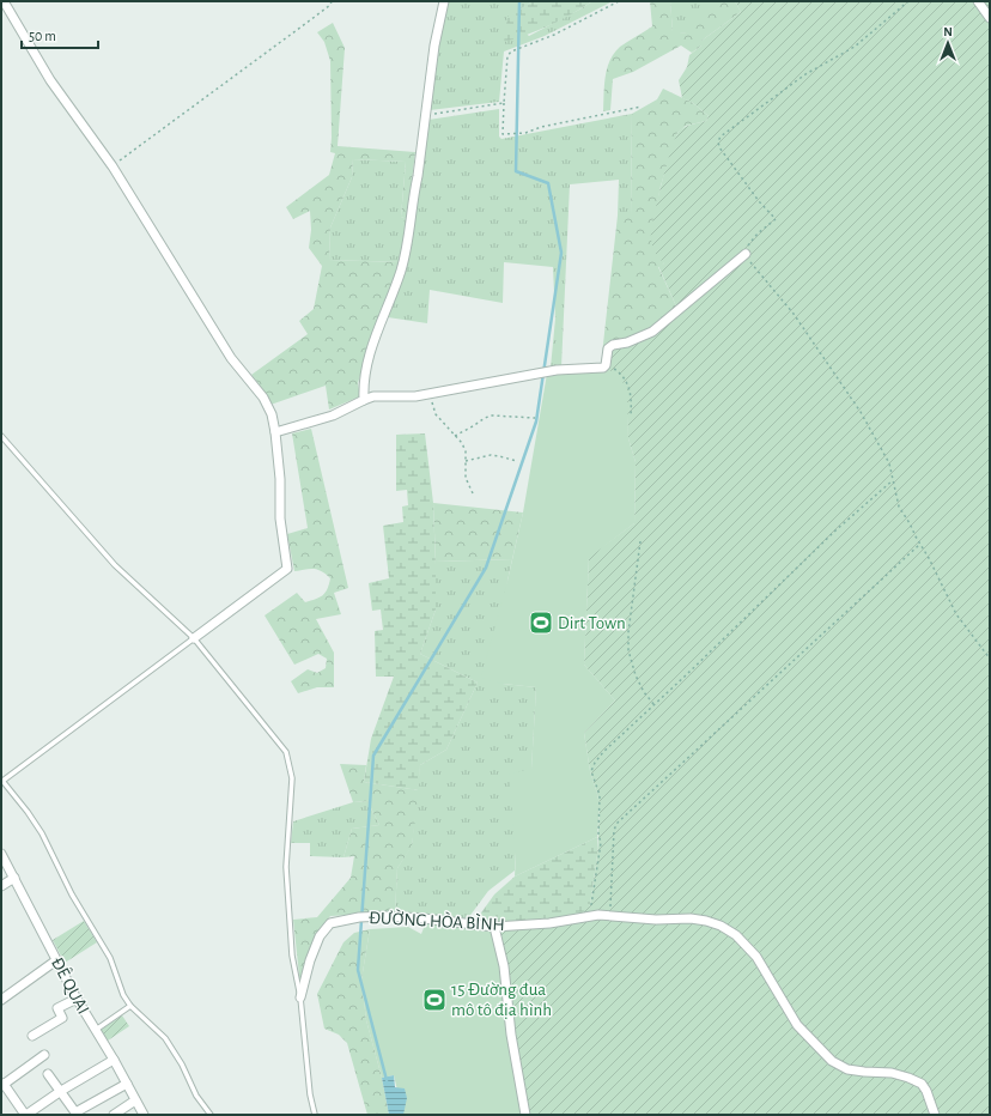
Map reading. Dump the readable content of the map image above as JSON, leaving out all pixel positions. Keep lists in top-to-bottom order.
{
  "streets": {
    "street": ["ĐƯỜNG HÒA BÌNH", "ĐÊ QUAI"]
  },
  "places": {
    "sports": ["Dirt Town", "15 Đường đua mô tô địa hình"]
  },
  "scale_bar": "50 m",
  "north": "top"
}
